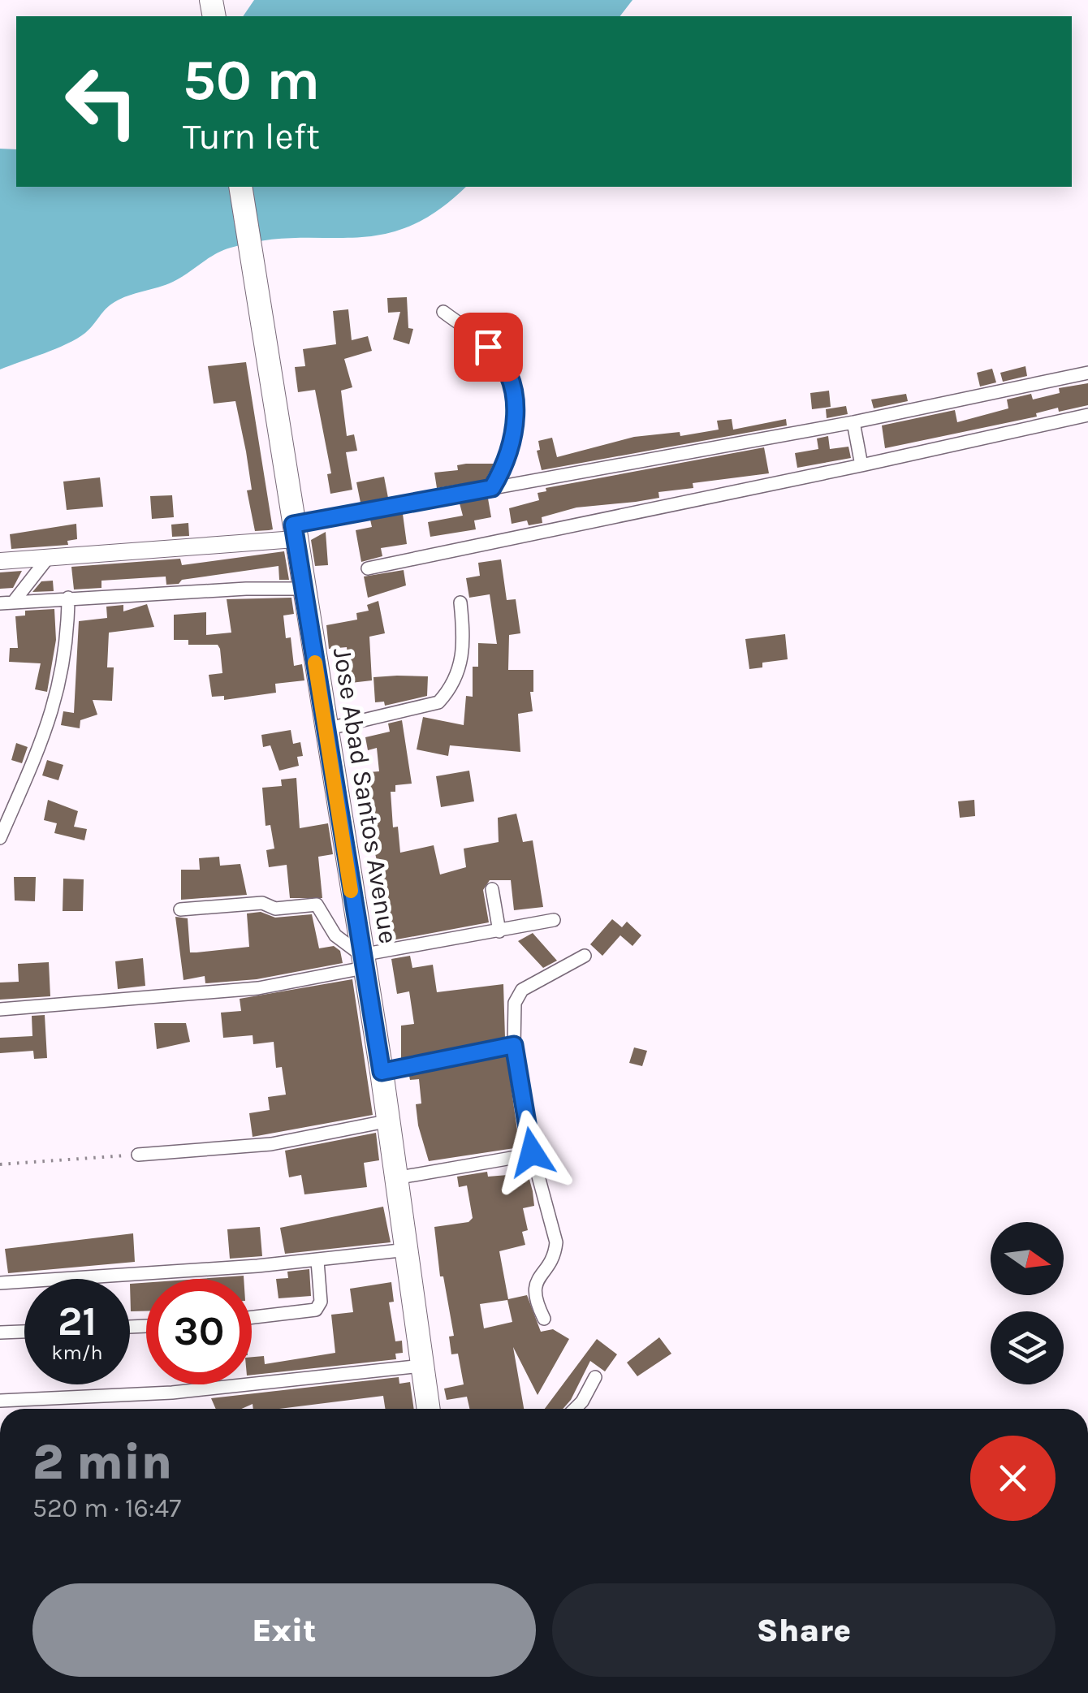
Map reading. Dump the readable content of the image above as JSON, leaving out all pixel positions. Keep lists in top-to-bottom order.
{
  "streets": {
    "highway": ["Jose Abad Santos Avenue"]
  },
  "north": "right",
  "page": {
    "turn": ["50 m", "Turn left"],
    "speed": "21 km/h",
    "limit": "30",
    "heading": ["2 min", "520 m · 16:47"],
    "buttons": ["Exit", "Share"]
  }
}
